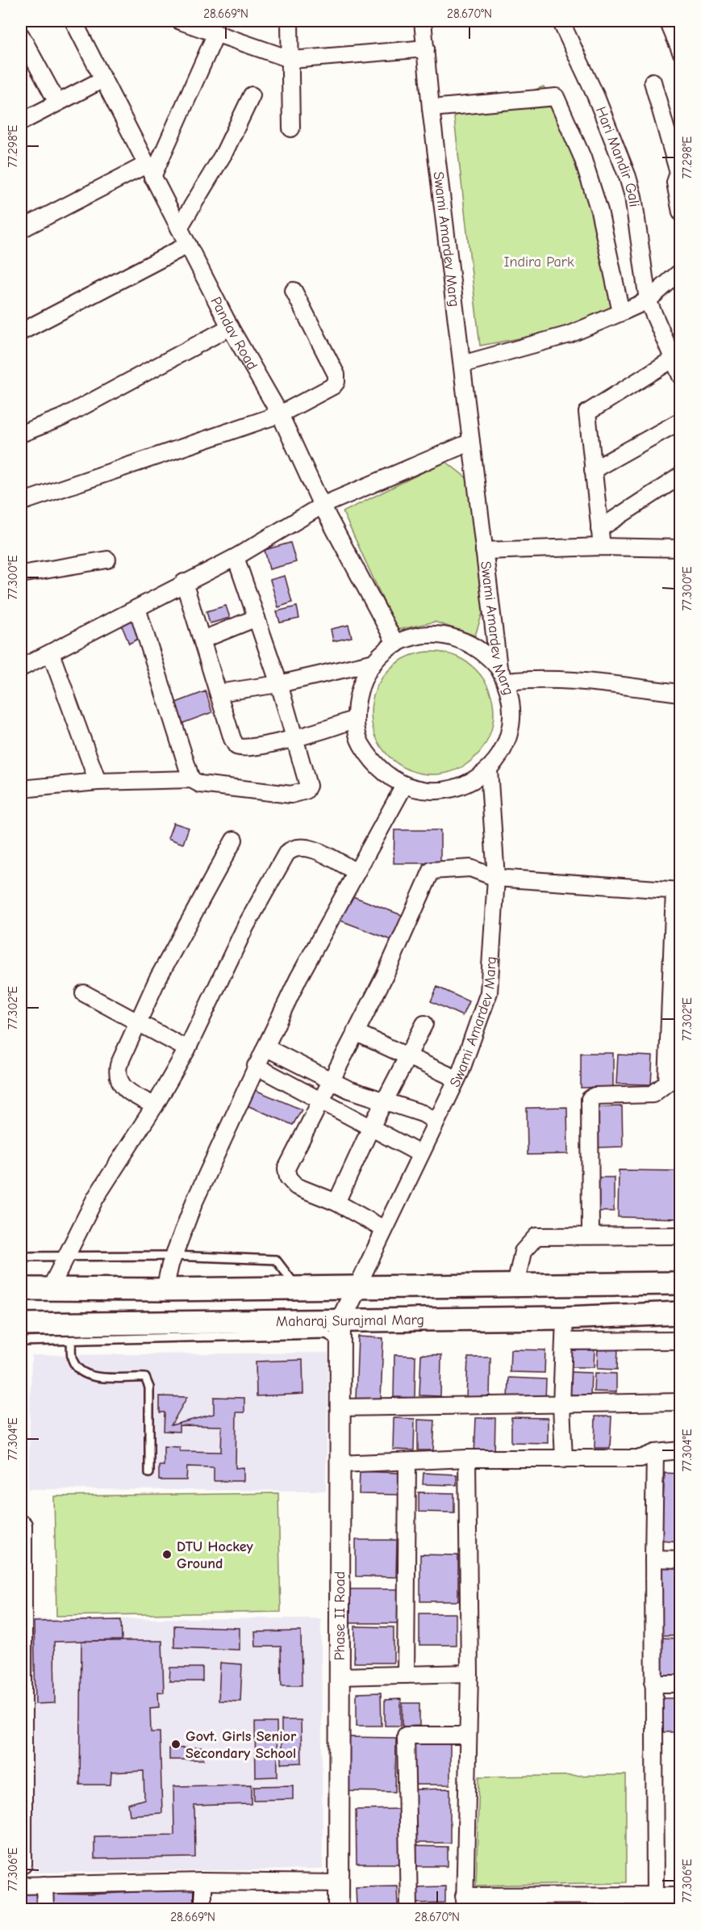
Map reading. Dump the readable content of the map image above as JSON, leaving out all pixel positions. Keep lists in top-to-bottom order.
{
  "streets": {
    "main road": ["Maharaj Surajmal Marg"],
    "street": [
      "Hari Mandir Gali",
      "Swami Amardev Marg",
      "Pandav Road",
      "Phase II Road"
    ]
  },
  "crossings": [
    ["Swami Amardev Marg", "Pandav Road"],
    ["Maharaj Surajmal Marg", "Phase II Road"]
  ],
  "parks": ["Indira Park"],
  "places": ["DTU Hockey Ground", "Govt. Girls Senior Secondary School"],
  "coordinates": [
    "28.669°N",
    "28.670°N",
    "77.298°E",
    "77.300°E",
    "77.302°E",
    "77.304°E",
    "77.306°E"
  ]
}
